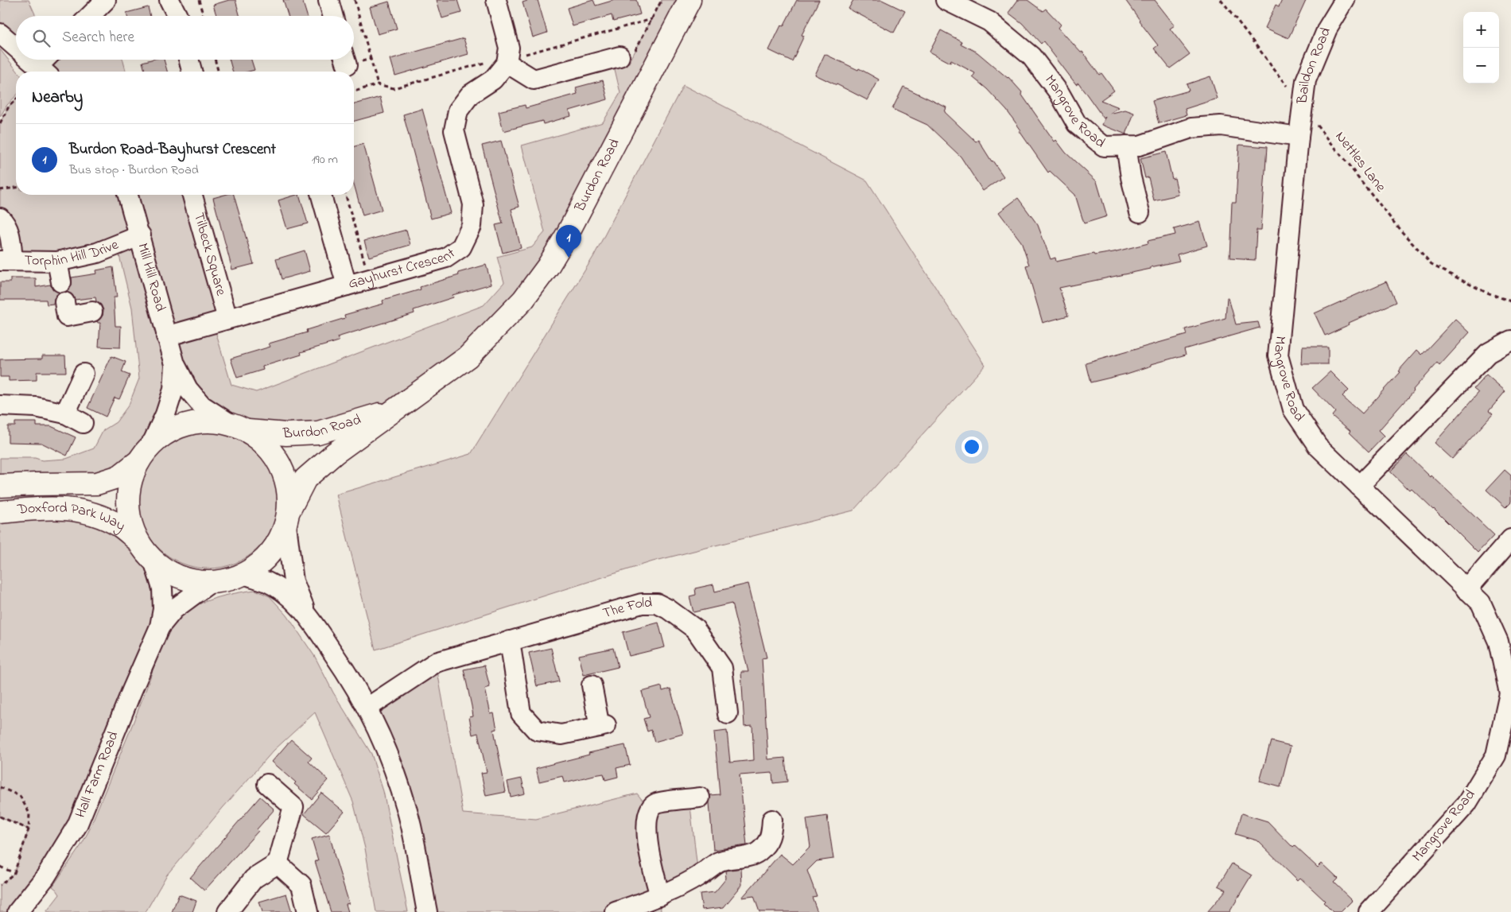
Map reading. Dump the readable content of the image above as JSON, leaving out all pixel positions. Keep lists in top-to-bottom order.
{
  "streets": {
    "main road": ["Burdon Road", "Doxford Park Way"],
    "street": [
      "Baildon Road",
      "Mangrove Road",
      "Torphin Hill Drive",
      "Tilbeck Square",
      "Gayhurst Crescent",
      "Mill Hill Road",
      "The Fold",
      "Hall Farm Road"
    ],
    "path": ["Nettles Lane"]
  },
  "crossings": [
    ["Baildon Road", "Mangrove Road"],
    ["Baildon Road", "Nettles Lane"],
    ["Burdon Road", "Mill Hill Road"],
    ["Burdon Road", "Doxford Park Way"],
    ["Burdon Road", "Hall Farm Road"],
    ["Torphin Hill Drive", "Mill Hill Road"],
    ["Tilbeck Square", "Gayhurst Crescent"],
    ["Gayhurst Crescent", "Mill Hill Road"]
  ],
  "page": {
    "map_buttons": ["+", "−"],
    "search": "Search here",
    "heading": "Nearby",
    "list": [
      {
        "mark": "1",
        "name": "Burdon Road-Bayhurst Crescent",
        "note": "Bus stop · Burdon Road",
        "value": "190 m"
      }
    ],
    "pins": "1"
  }
}
